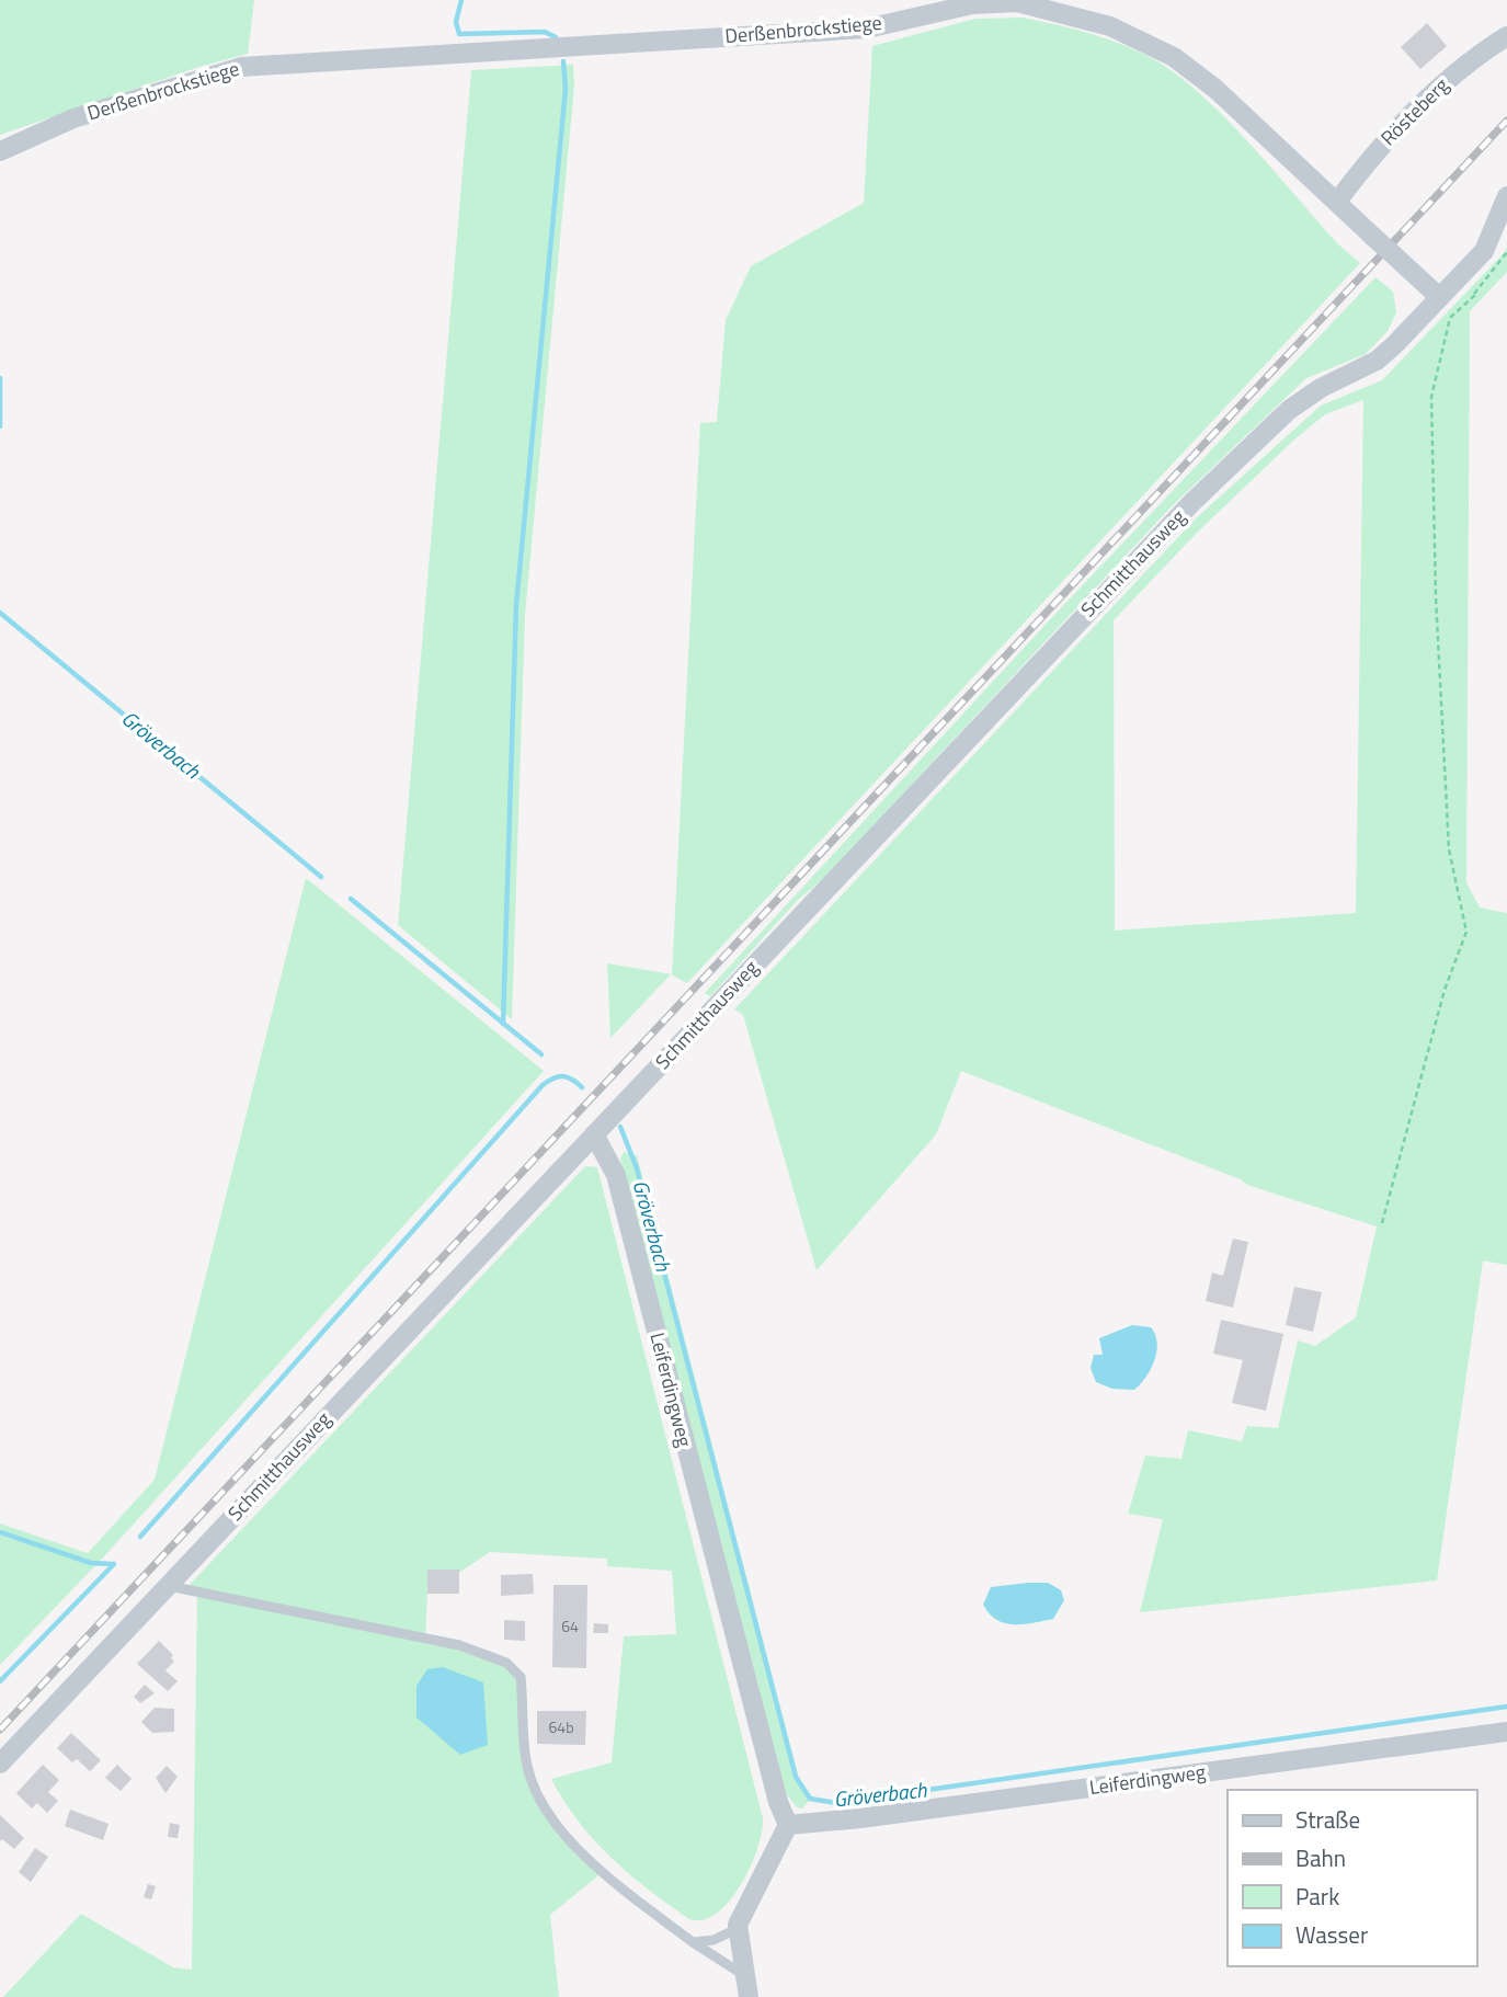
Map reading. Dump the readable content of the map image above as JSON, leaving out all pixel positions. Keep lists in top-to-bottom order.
{
  "streets": {
    "street": [
      "Derßenbrockstiege",
      "Rösteberg",
      "Schmitthausweg",
      "Leiferdingweg"
    ]
  },
  "crossings": [
    ["Derßenbrockstiege", "Rösteberg"],
    ["Derßenbrockstiege", "Schmitthausweg"],
    ["Schmitthausweg", "Leiferdingweg"]
  ],
  "water": ["Gröverbach"],
  "house_numbers": ["64", "64b"],
  "legend": [
    "Straße",
    "Bahn",
    "Park",
    "Wasser"
  ]
}
